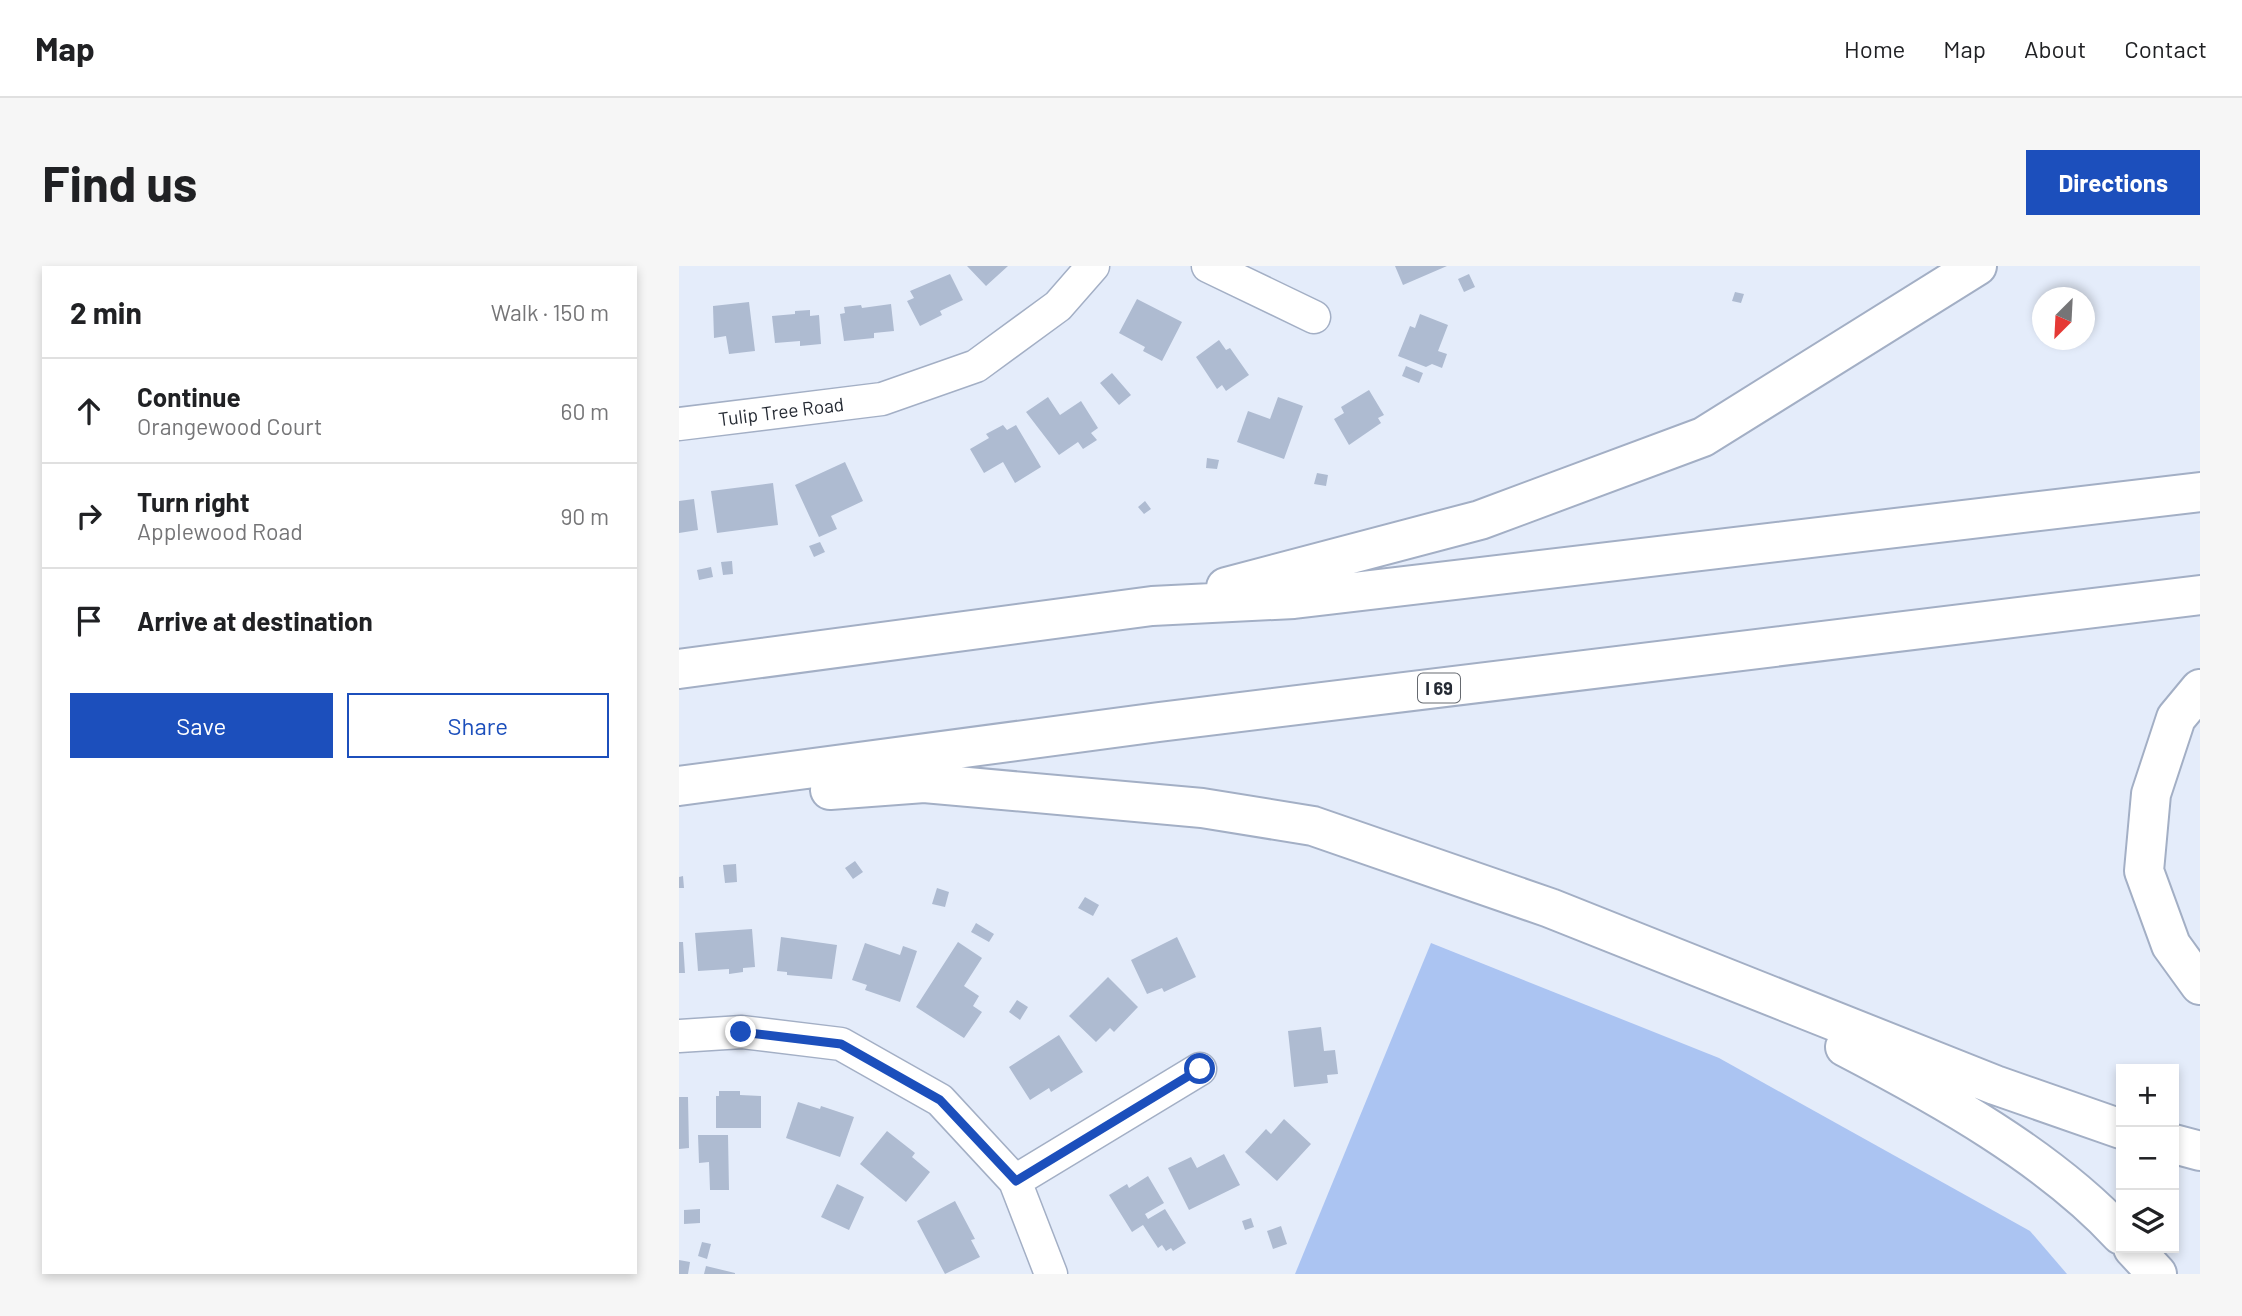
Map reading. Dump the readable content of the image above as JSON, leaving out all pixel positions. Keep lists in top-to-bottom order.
{
  "streets": {
    "highway": ["I 69"],
    "street": ["Tulip Tree Road"]
  },
  "north": "bottom left",
  "page": {
    "header": "Map",
    "nav": [
      "Home",
      "Map",
      "About",
      "Contact"
    ],
    "buttons": [
      "Directions",
      ["Save", "Share"]
    ],
    "title": "Find us",
    "heading": ["2 min", "Walk · 150 m"],
    "list": [
      ["Continue", "Orangewood Court", "60 m"],
      ["Turn right", "Applewood Road", "90 m"],
      "Arrive at destination"
    ],
    "map_buttons": ["+", "−"]
  }
}
